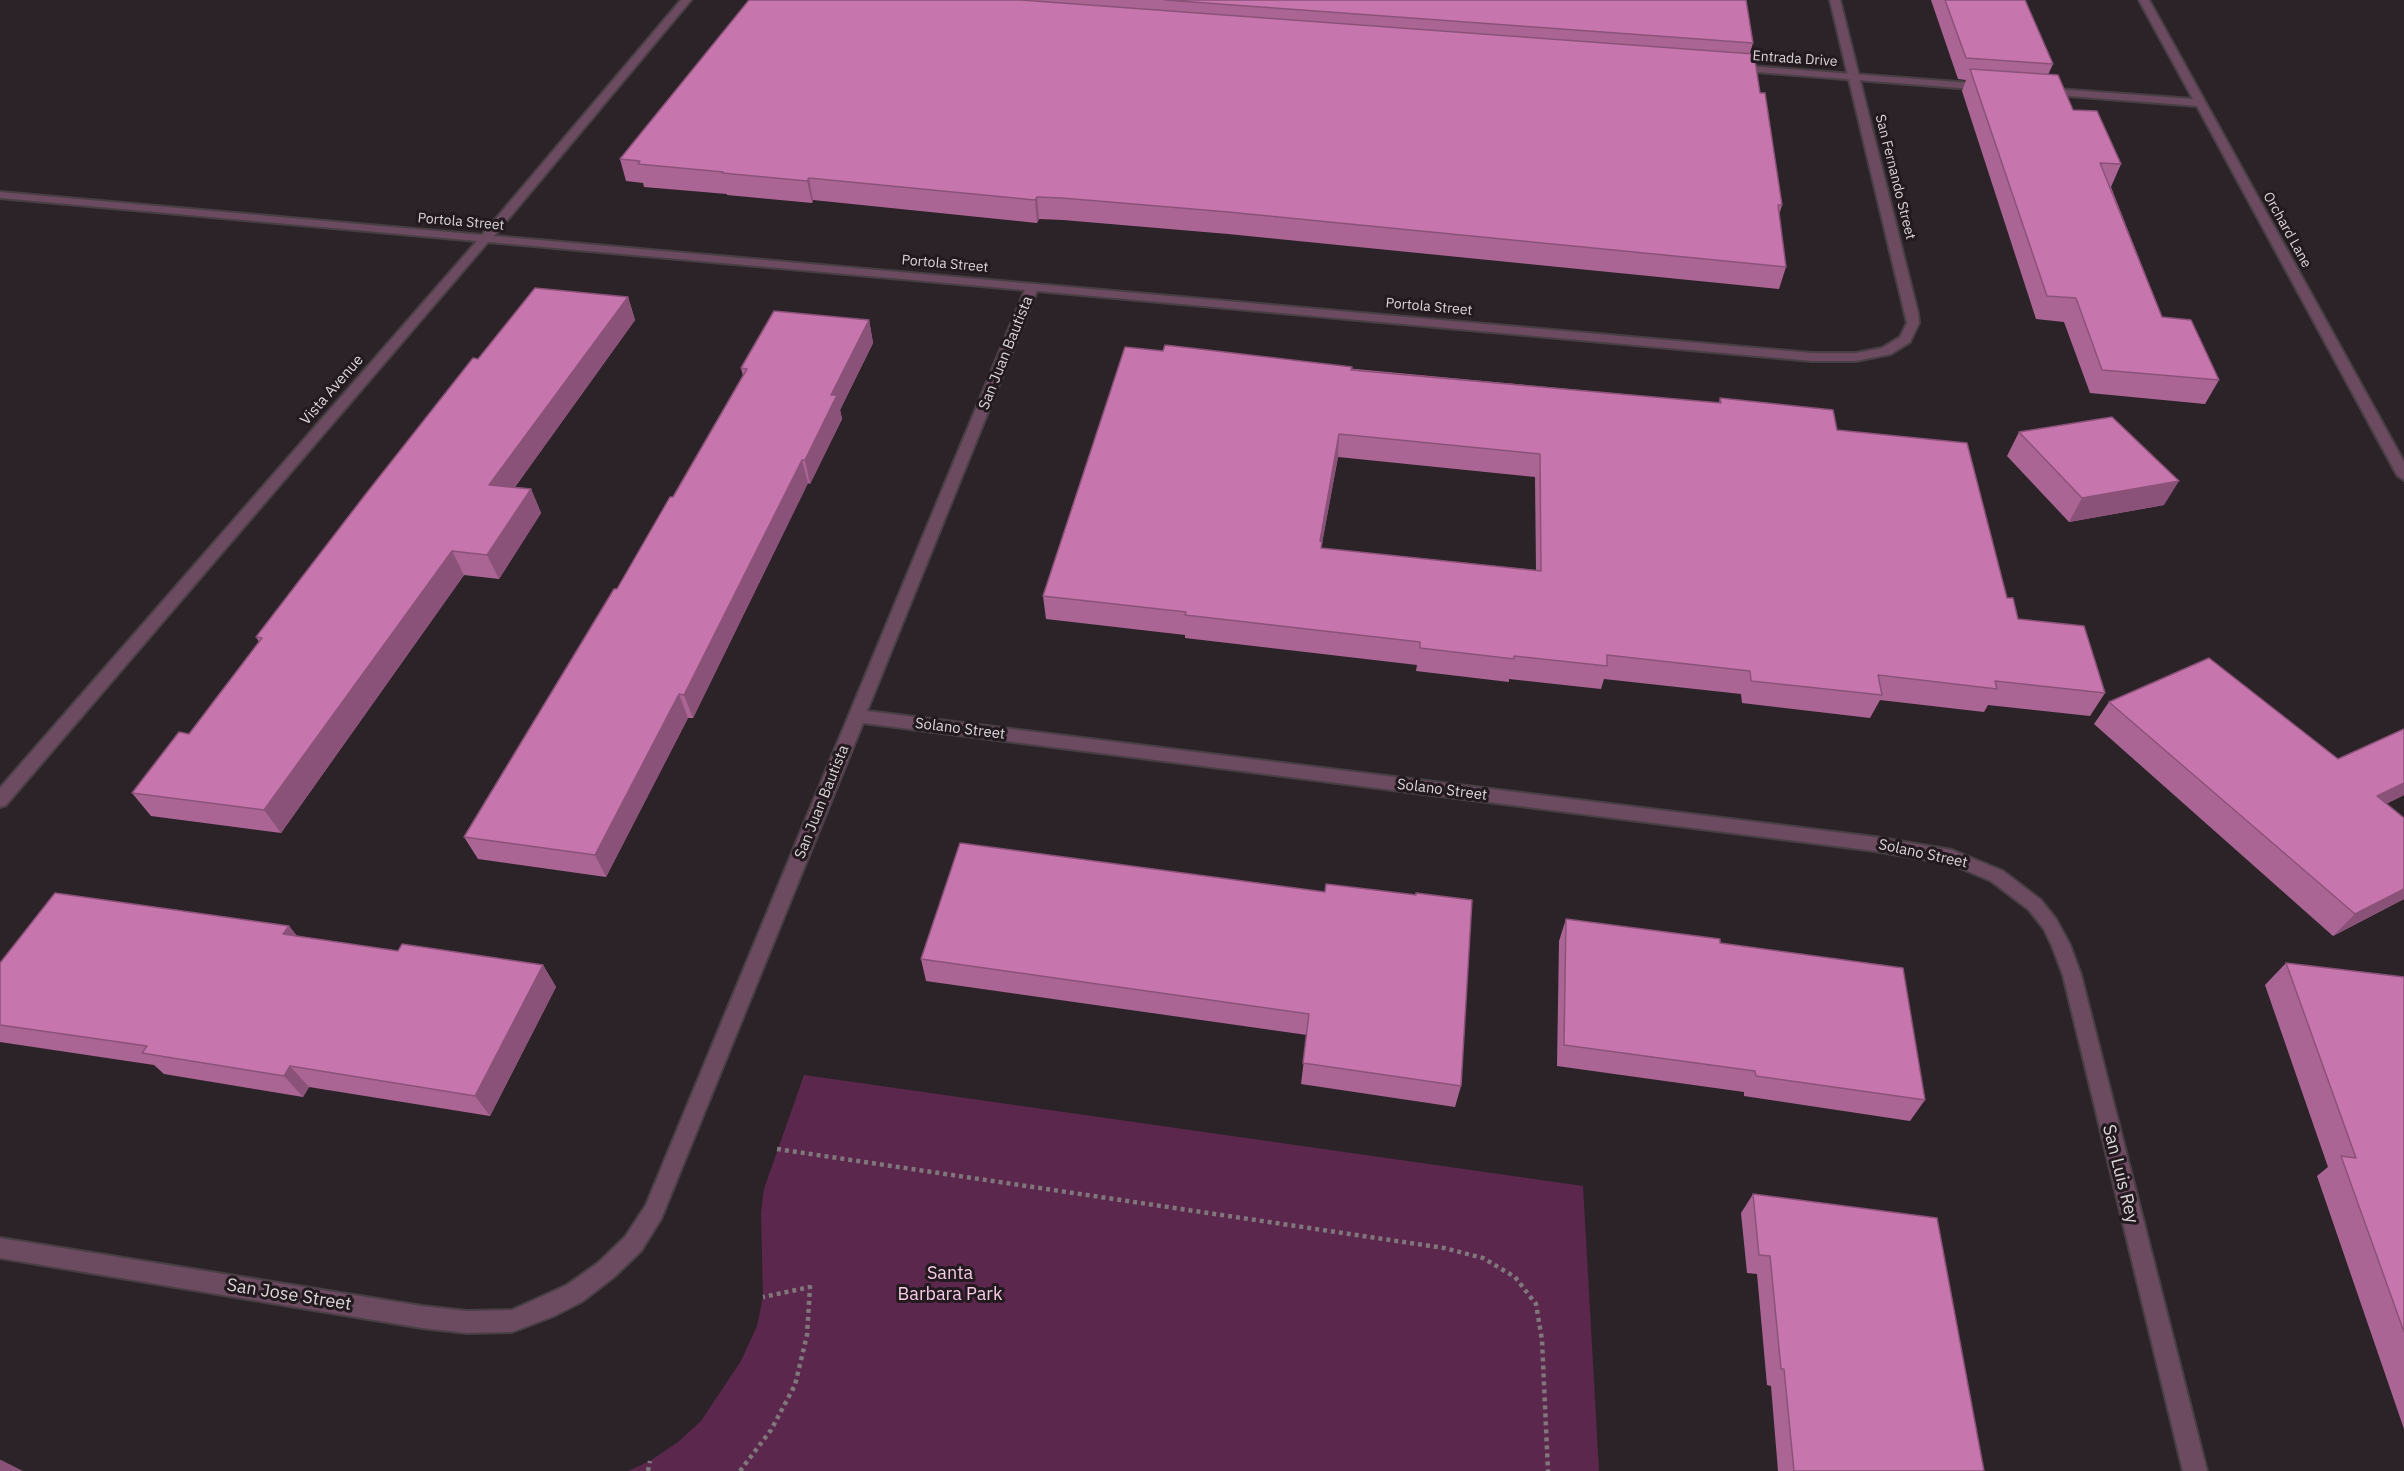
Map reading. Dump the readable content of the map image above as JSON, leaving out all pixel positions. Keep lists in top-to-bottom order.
{
  "streets": {
    "street": [
      "Entrada Drive",
      "San Fernando Street",
      "Portola Street",
      "Orchard Lane",
      "San Juan Bautista",
      "Vista Avenue",
      "Solano Street",
      "San Luis Rey",
      "San Jose Street"
    ]
  },
  "crossings": [
    ["Entrada Drive", "San Fernando Street"],
    ["San Fernando Street", "Portola Street"],
    ["Portola Street", "San Juan Bautista"],
    ["Portola Street", "Vista Avenue"],
    ["San Juan Bautista", "Solano Street"],
    ["San Juan Bautista", "San Jose Street"],
    ["Solano Street", "San Luis Rey"]
  ],
  "parks": ["Santa Barbara Park"]
}
